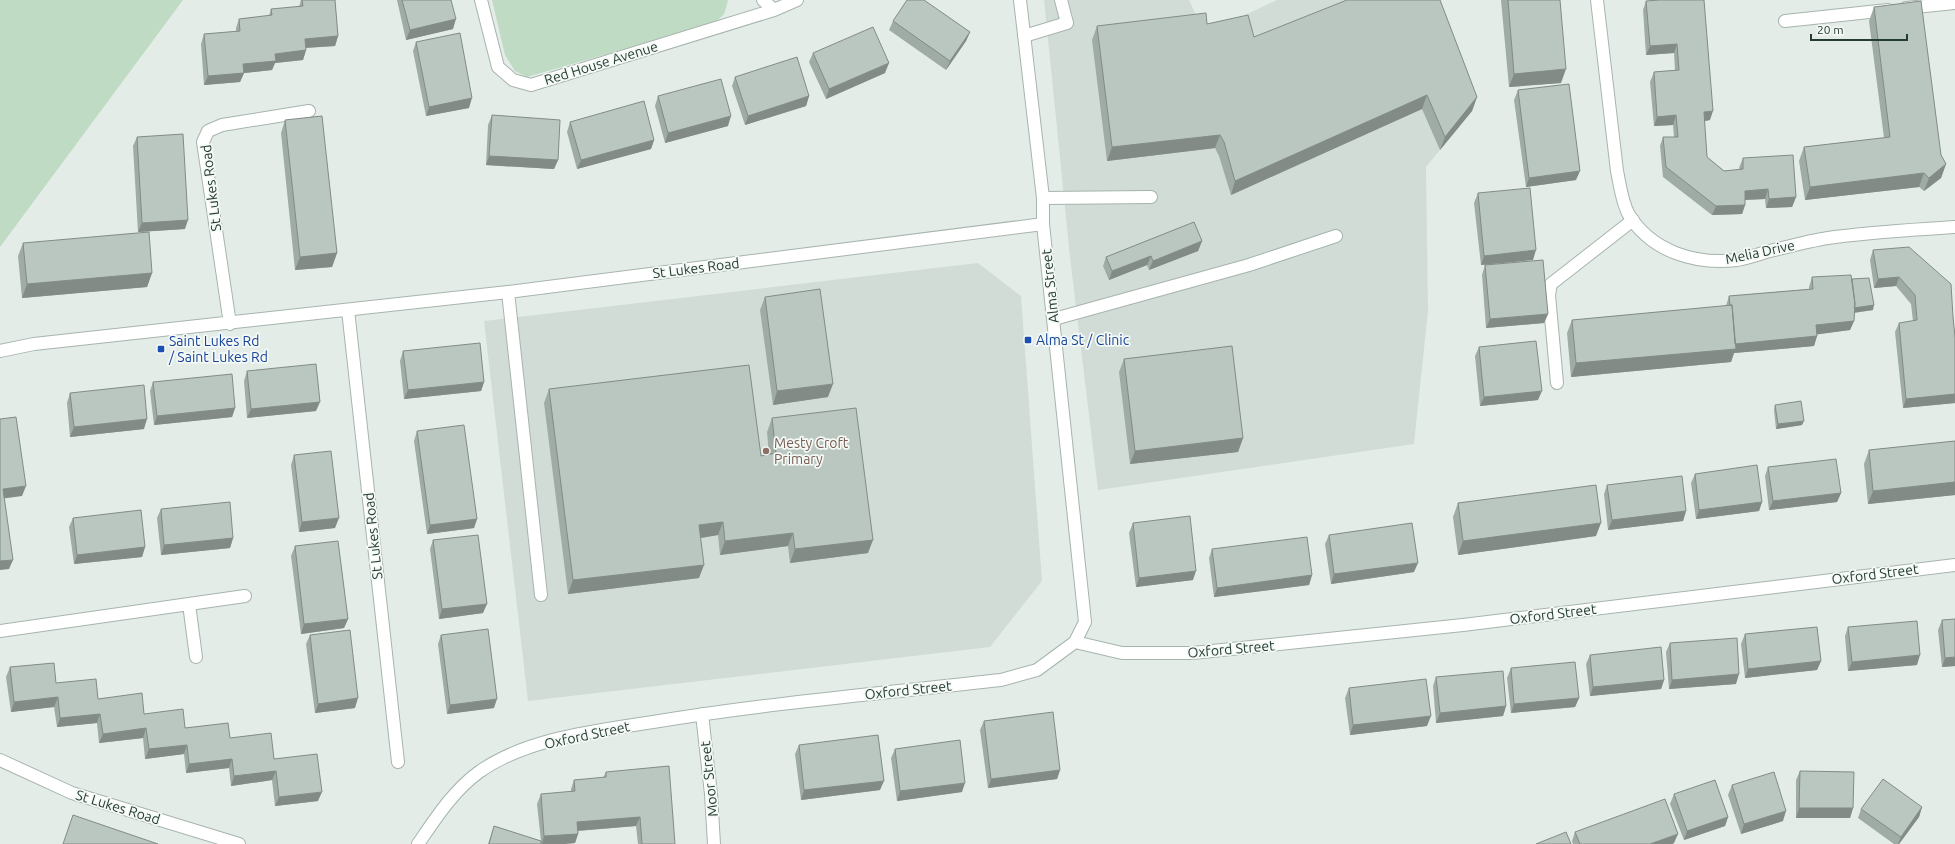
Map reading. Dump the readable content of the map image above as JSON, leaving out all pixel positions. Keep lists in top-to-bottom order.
{
  "streets": {
    "street": [
      "Red House Avenue",
      "St Lukes Road",
      "Melia Drive",
      "Alma Street",
      "Oxford Street",
      "Moor Street"
    ]
  },
  "crossings": [
    ["St Lukes Road", "Alma Street"],
    ["Alma Street", "Oxford Street"],
    ["Oxford Street", "Moor Street"]
  ],
  "places": {
    "transit": ["Alma St / Clinic", "Saint Lukes Rd / Saint Lukes Rd"],
    "other": ["Mesty Croft Primary"]
  },
  "scale_bar": "20 m"
}
